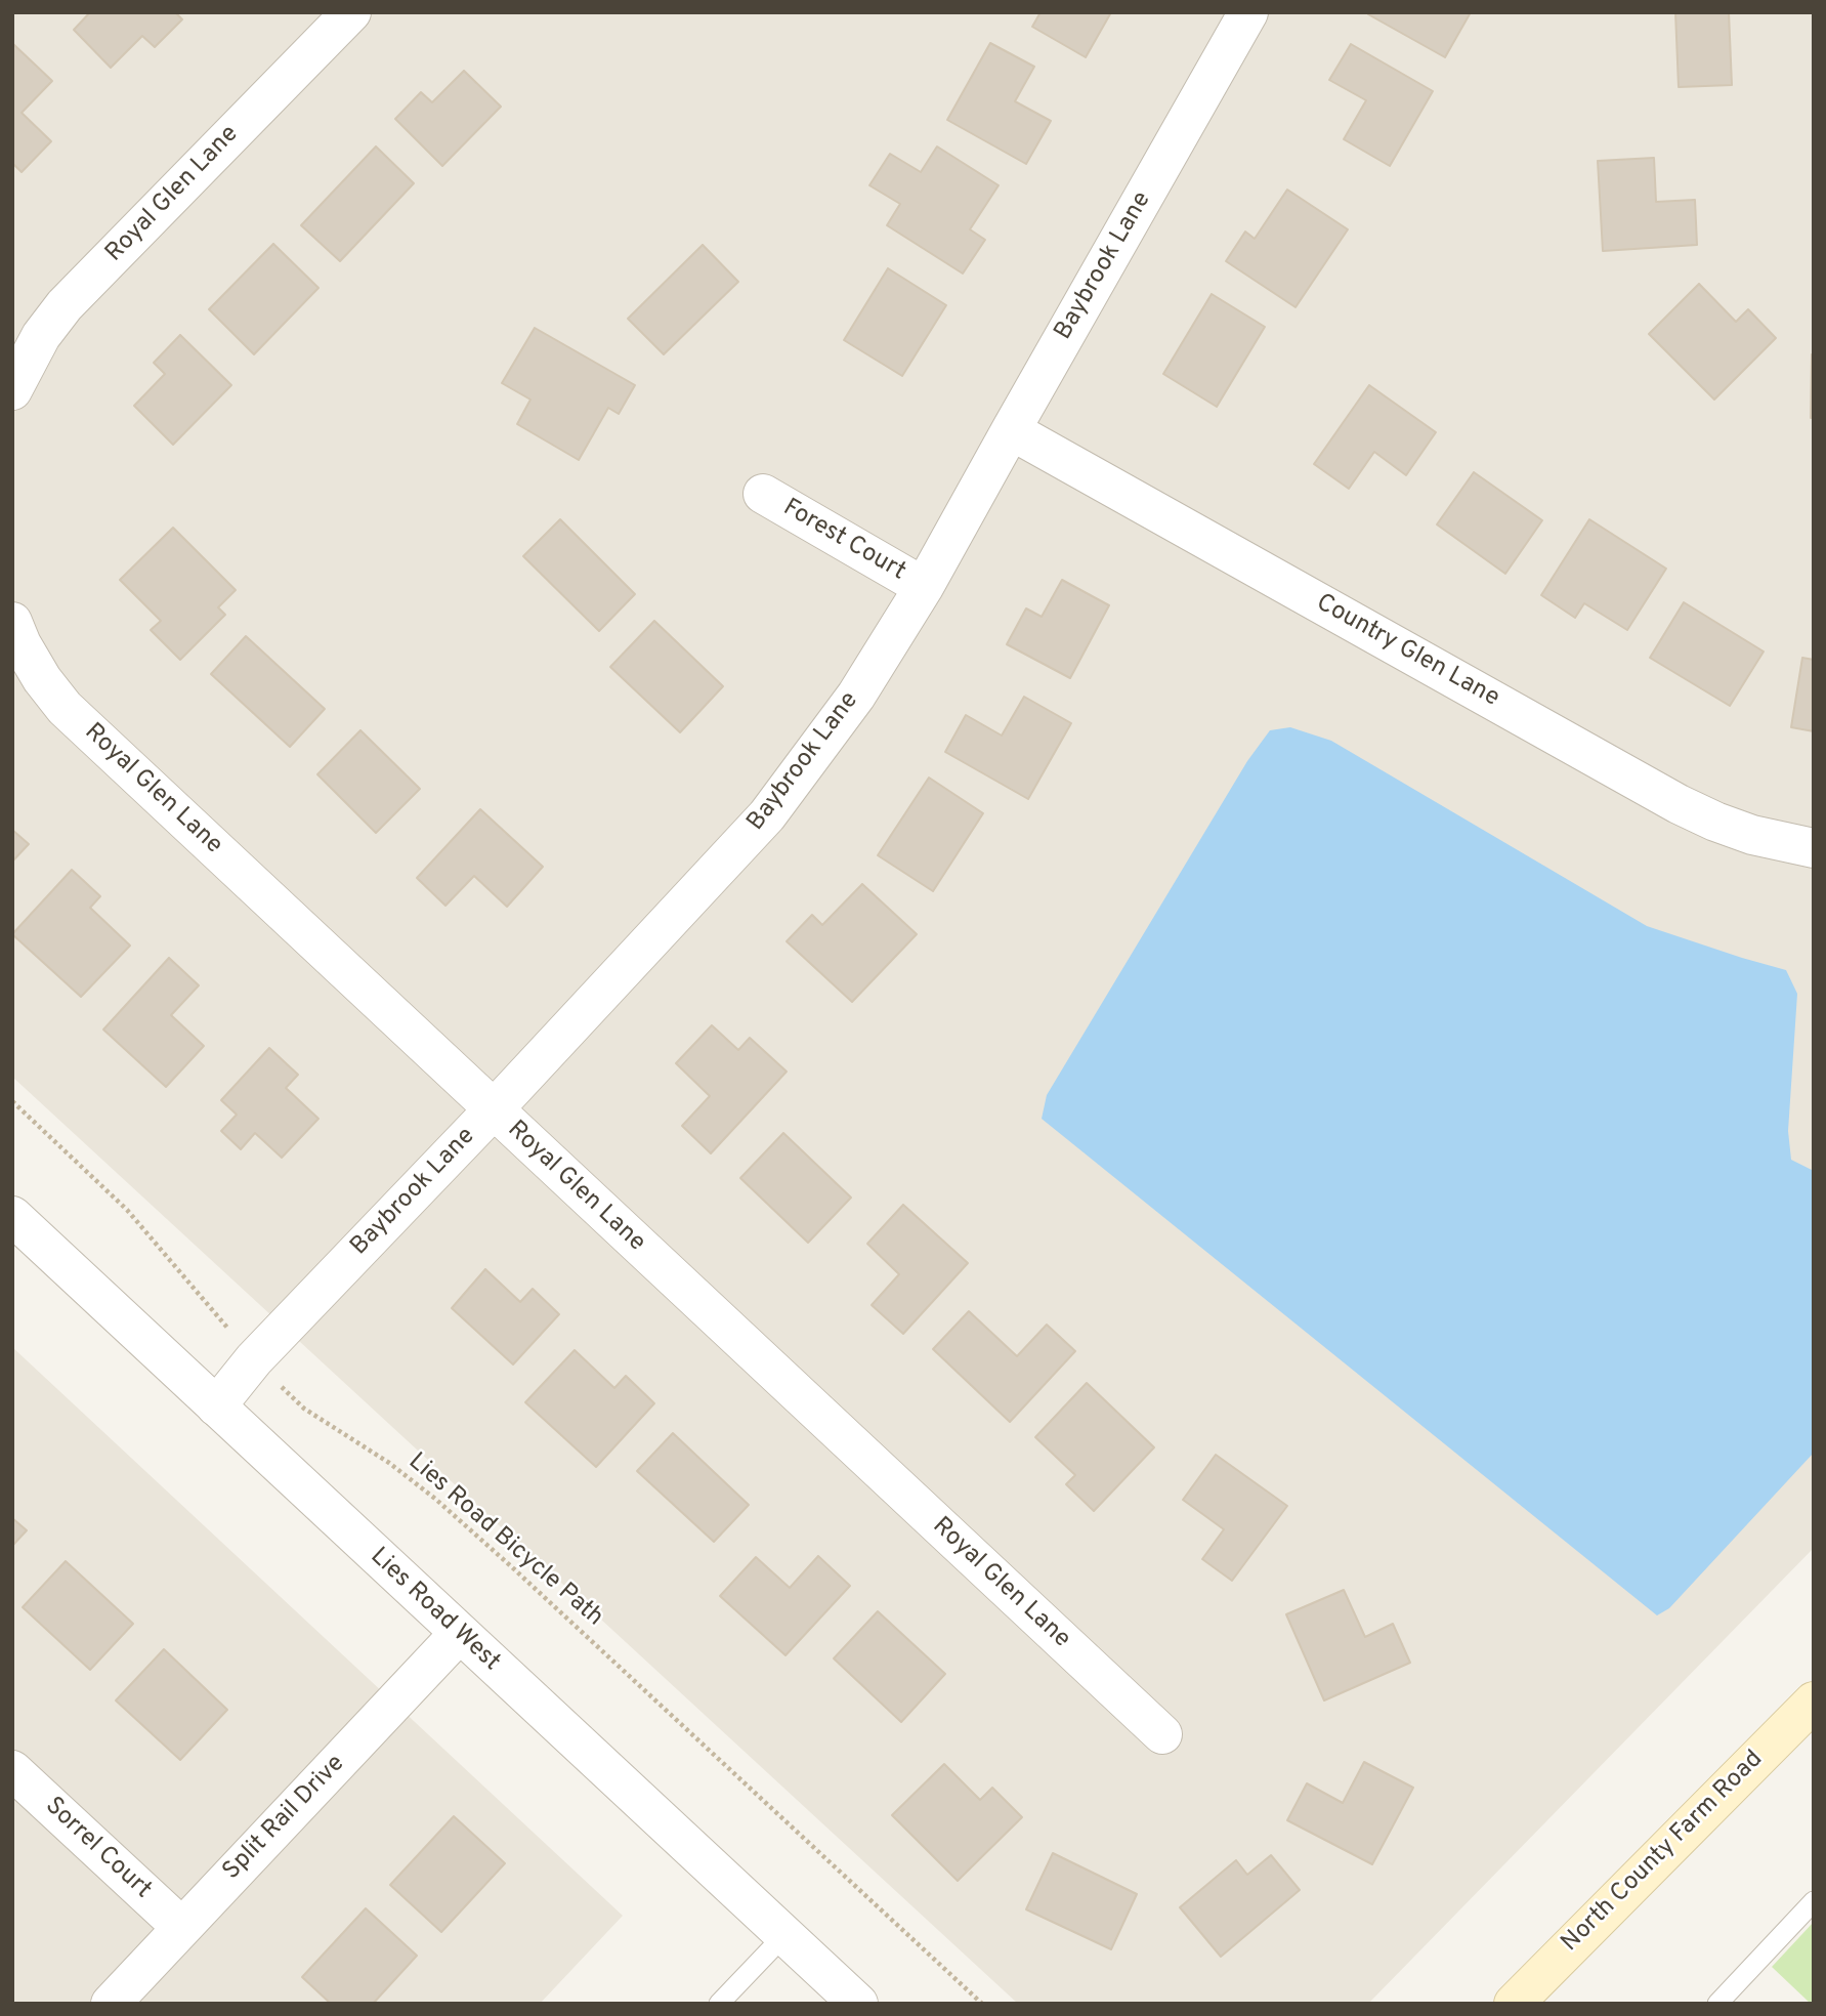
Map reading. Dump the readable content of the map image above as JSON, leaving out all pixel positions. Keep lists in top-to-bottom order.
{
  "streets": {
    "main road": ["North County Farm Road"],
    "street": [
      "Royal Glen Lane",
      "Baybrook Lane",
      "Forest Court",
      "Country Glen Lane",
      "Lies Road West",
      "Split Rail Drive",
      "Sorrel Court"
    ],
    "path": ["Lies Road Bicycle Path"]
  },
  "crossings": [
    ["Royal Glen Lane", "Baybrook Lane"],
    ["Baybrook Lane", "Forest Court"],
    ["Baybrook Lane", "Country Glen Lane"],
    ["Baybrook Lane", "Lies Road Bicycle Path"],
    ["Baybrook Lane", "Lies Road West"],
    ["Lies Road West", "Split Rail Drive"],
    ["Split Rail Drive", "Sorrel Court"]
  ]
}
